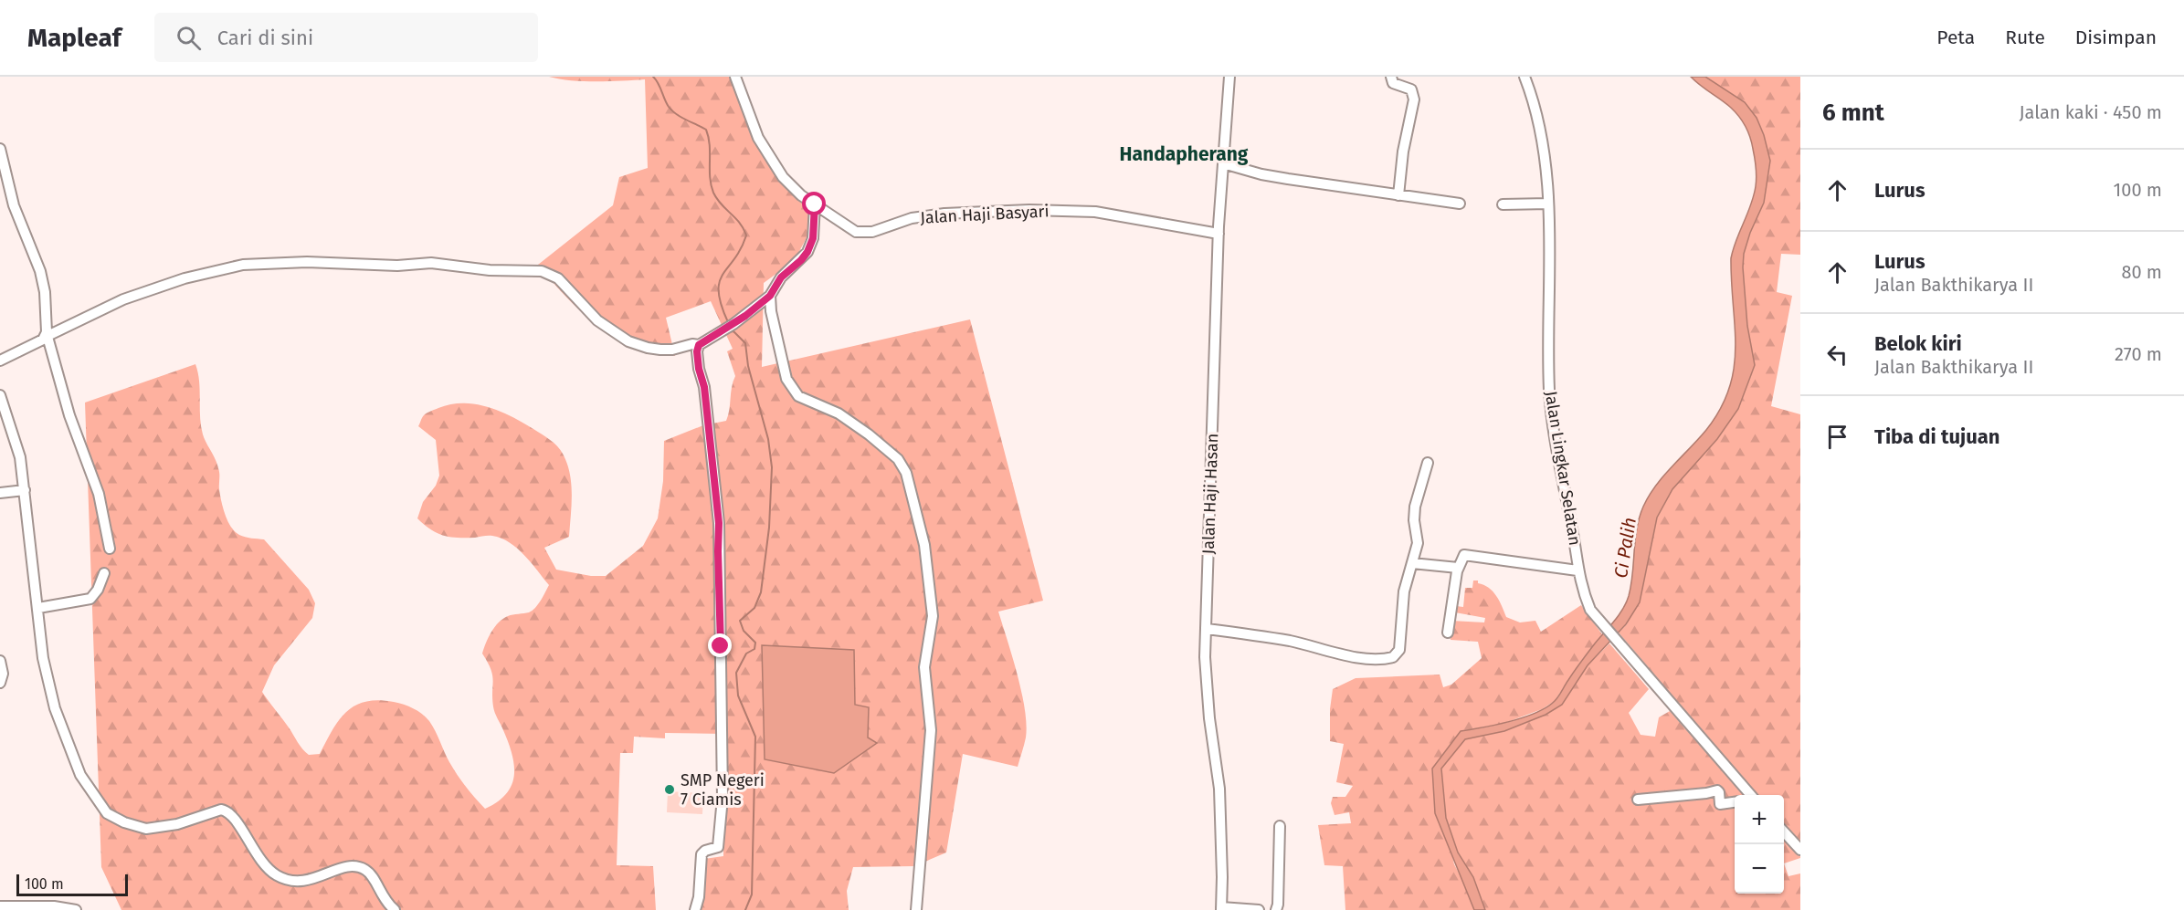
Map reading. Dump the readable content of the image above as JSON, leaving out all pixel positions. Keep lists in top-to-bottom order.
{
  "streets": {
    "street": ["Jalan Haji Basyari", "Jalan Lingkar Selatan", "Jalan Haji Hasan"]
  },
  "crossings": [
    ["Jalan Haji Basyari", "Jalan Haji Hasan"]
  ],
  "districts": ["Handapherang"],
  "water": ["Ci Palih"],
  "places": ["SMP Negeri 7 Ciamis"],
  "scale_bar": "100 m",
  "page": {
    "header": "Mapleaf",
    "search": "Cari di sini",
    "nav": ["Peta", "Rute", "Disimpan"],
    "heading": ["6 mnt", "Jalan kaki · 450 m"],
    "list": [
      ["Lurus", "100 m"],
      ["Lurus", "Jalan Bakthikarya II", "80 m"],
      ["Belok kiri", "Jalan Bakthikarya II", "270 m"],
      "Tiba di tujuan"
    ],
    "map_buttons": ["+", "−"],
    "scale": "100 m"
  }
}
